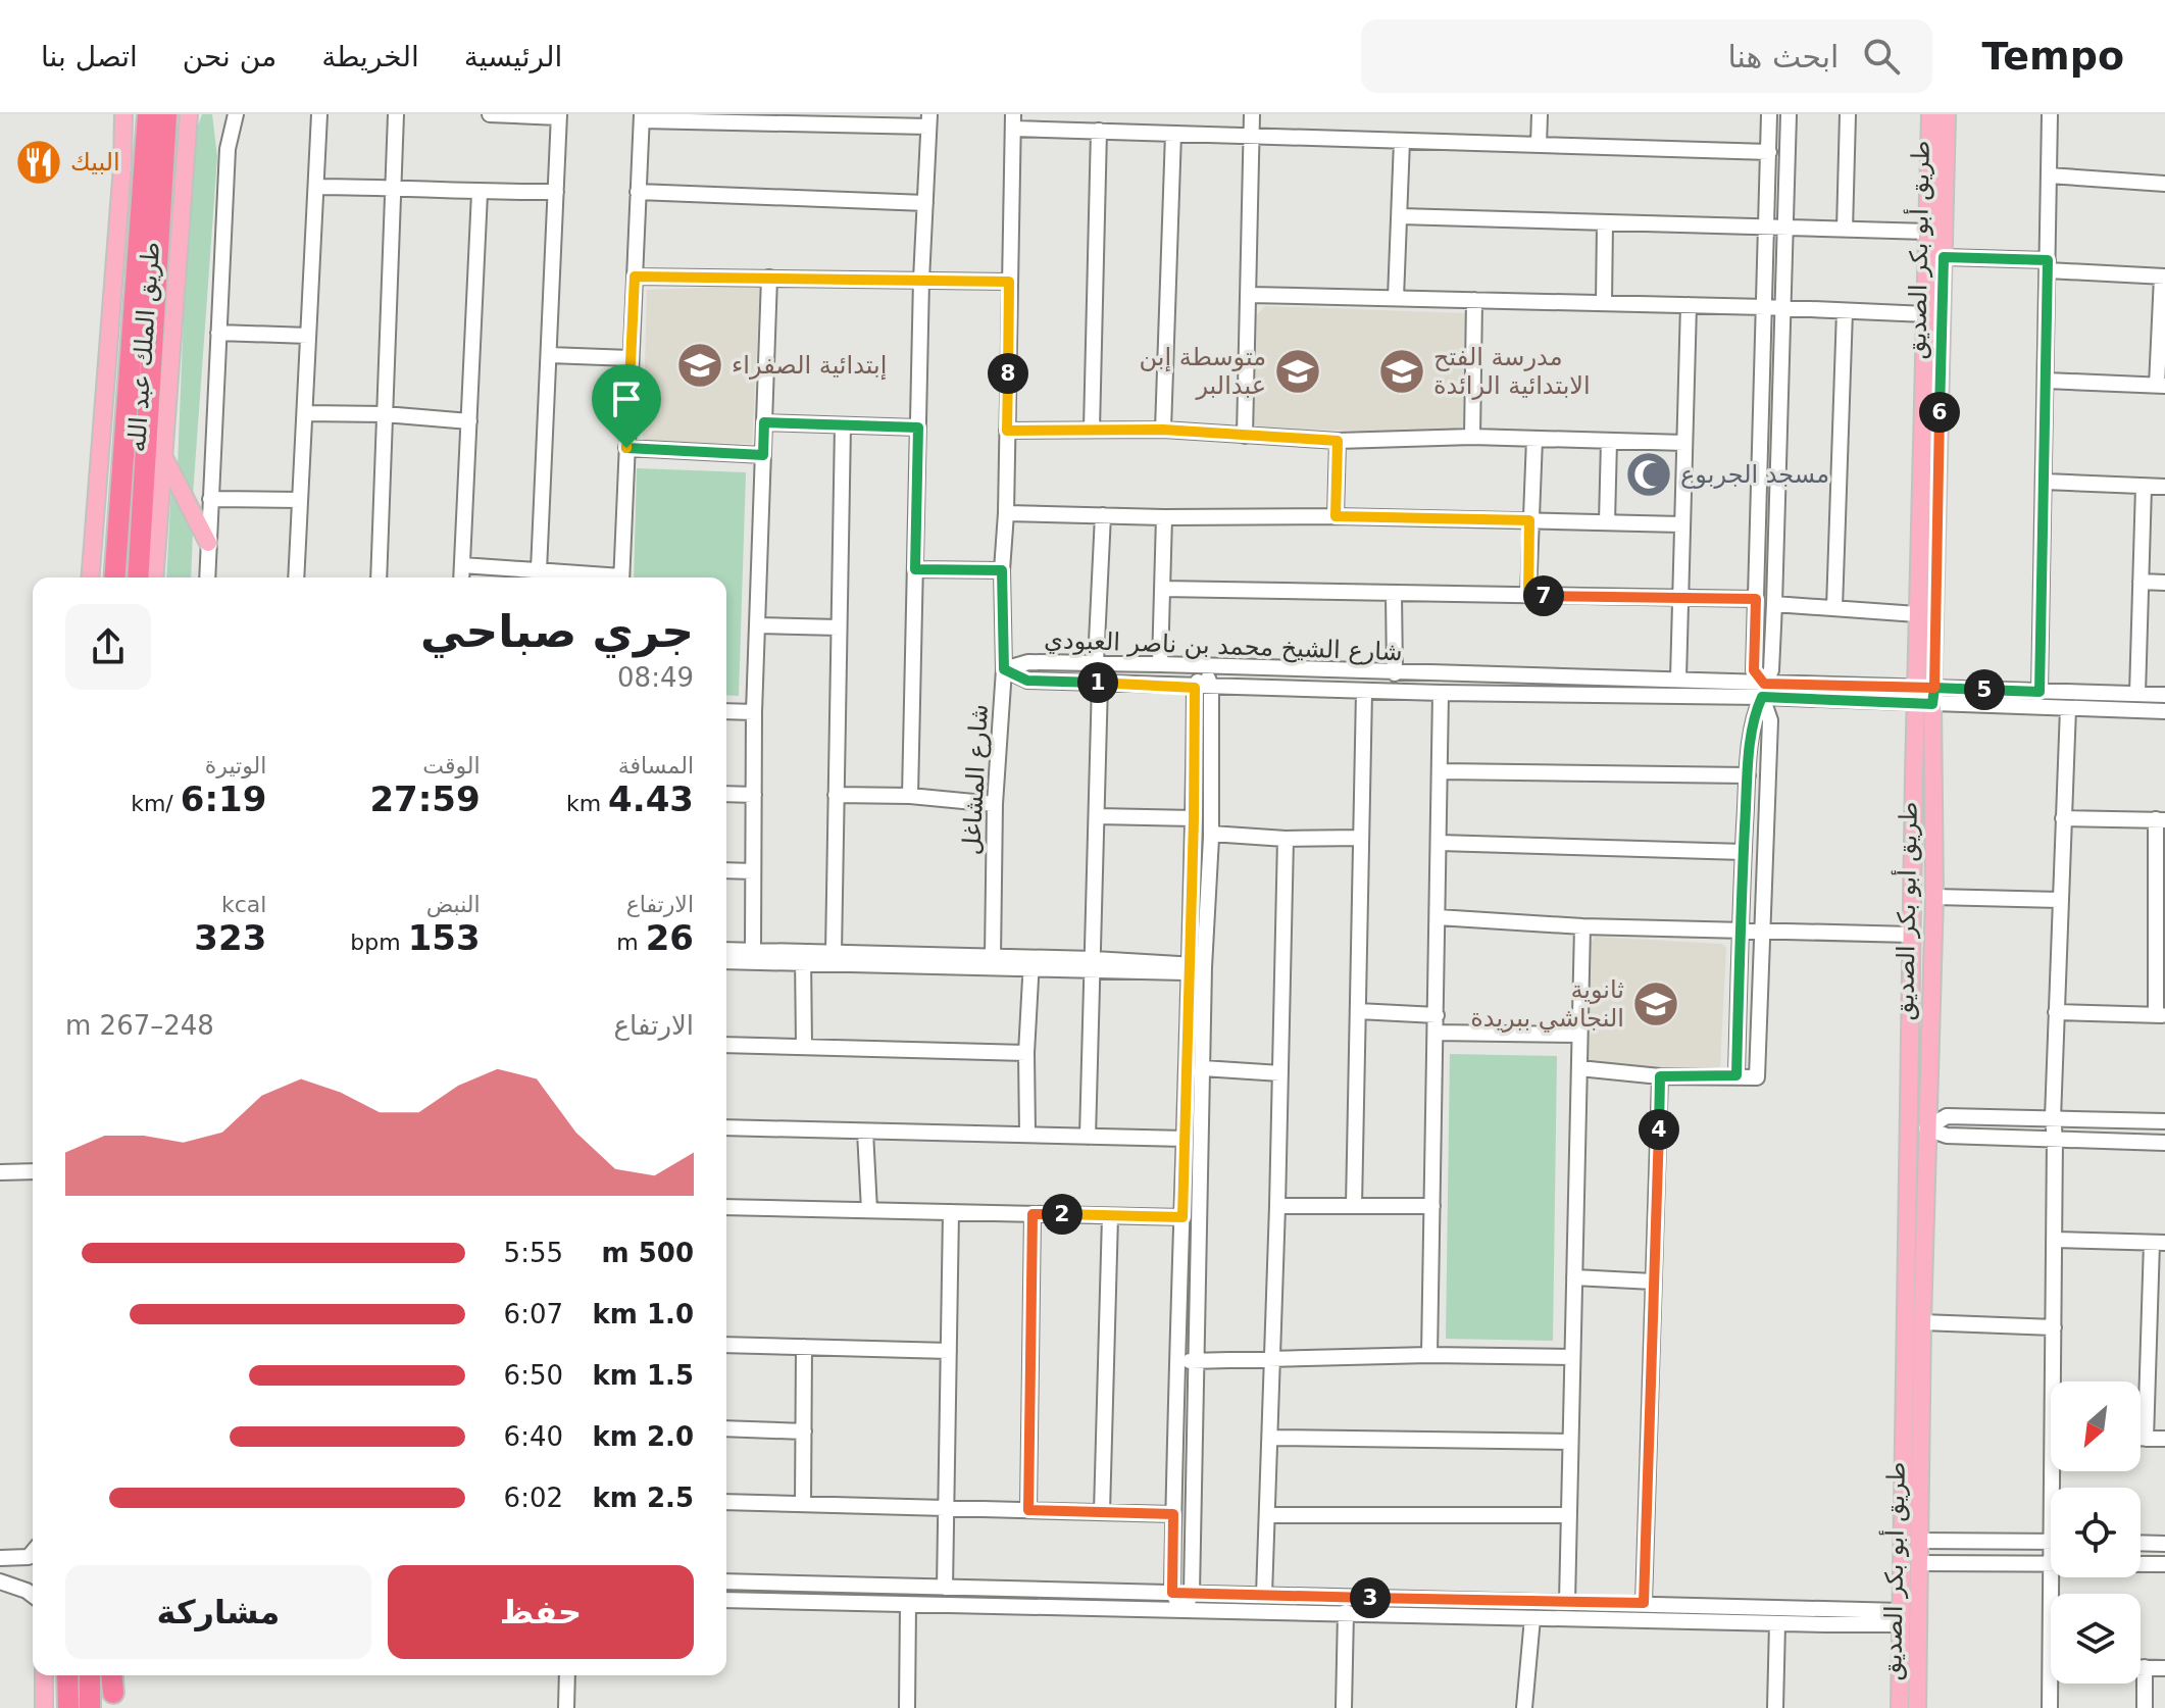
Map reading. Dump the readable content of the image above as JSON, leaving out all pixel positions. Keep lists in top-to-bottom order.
{
  "streets": {
    "highway": ["طريق الملك عبد الله"],
    "main road": ["طريق أبو بكر الصديق"],
    "street": ["شارع الشيخ محمد بن ناصر العبودي", "شارع المشاغل"]
  },
  "crossings": [
    ["طريق أبو بكر الصديق", "شارع الشيخ محمد بن ناصر العبودي"],
    ["شارع الشيخ محمد بن ناصر العبودي", "شارع المشاغل"]
  ],
  "places": {
    "restaurant": ["البيك"],
    "school or university": [
      "إبتدائية الصفراء",
      "متوسطة إبن عبدالبر",
      "مدرسة الفتح الابتدائية الرائدة",
      "ثانوية النجاشي ببريدة"
    ],
    "mosque": ["مسجد الجربوع"]
  },
  "north": "bottom left",
  "page": {
    "header": "Tempo",
    "search": "ابحث هنا",
    "nav": [
      "الرئيسية",
      "الخريطة",
      "من نحن",
      "اتصل بنا"
    ],
    "pins": [
      "8",
      "6",
      "7",
      "1",
      "5",
      "4",
      "2",
      "3"
    ],
    "heading": ["جري صباحي", "08:49"],
    "stats": [
      ["المسافة", "4.43 km"],
      ["الوقت", "27:59"],
      ["الوتيرة", "6:19 /km"],
      ["الارتفاع", "26 m"],
      ["النبض", "153 bpm"],
      ["kcal", "323"]
    ],
    "chart": ["الارتفاع", "248–267 m"],
    "list": [
      {
        "name": "500 m",
        "note": "5:55"
      },
      {
        "name": "1.0 km",
        "note": "6:07"
      },
      {
        "name": "1.5 km",
        "note": "6:50"
      },
      {
        "name": "2.0 km",
        "note": "6:40"
      },
      {
        "name": "2.5 km",
        "note": "6:02"
      }
    ],
    "buttons": ["حفظ", "مشاركة"]
  }
}
